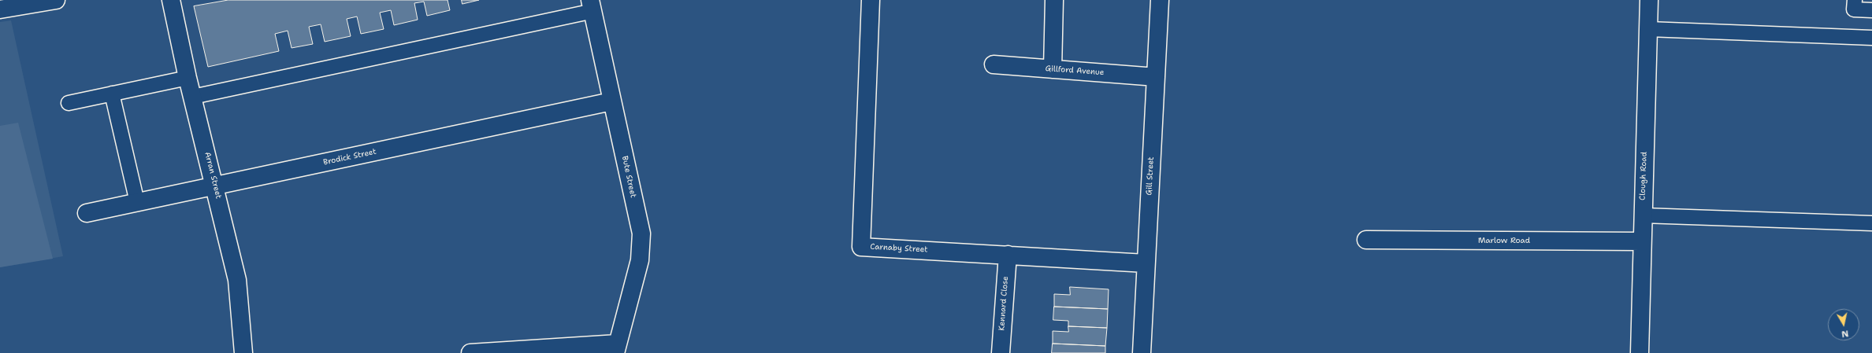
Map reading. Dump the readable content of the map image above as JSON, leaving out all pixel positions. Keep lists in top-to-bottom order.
{
  "streets": {
    "street": [
      "Gillford Avenue",
      "Brodick Street",
      "Arran Street",
      "Gill Street",
      "Clough Road",
      "Bute Street",
      "Marlow Road",
      "Carnaby Street",
      "Kennard Close"
    ]
  },
  "crossings": [
    ["Gillford Avenue", "Gill Street"],
    ["Brodick Street", "Arran Street"],
    ["Brodick Street", "Bute Street"],
    ["Gill Street", "Carnaby Street"],
    ["Clough Road", "Marlow Road"],
    ["Carnaby Street", "Kennard Close"]
  ],
  "north": "bottom"
}
